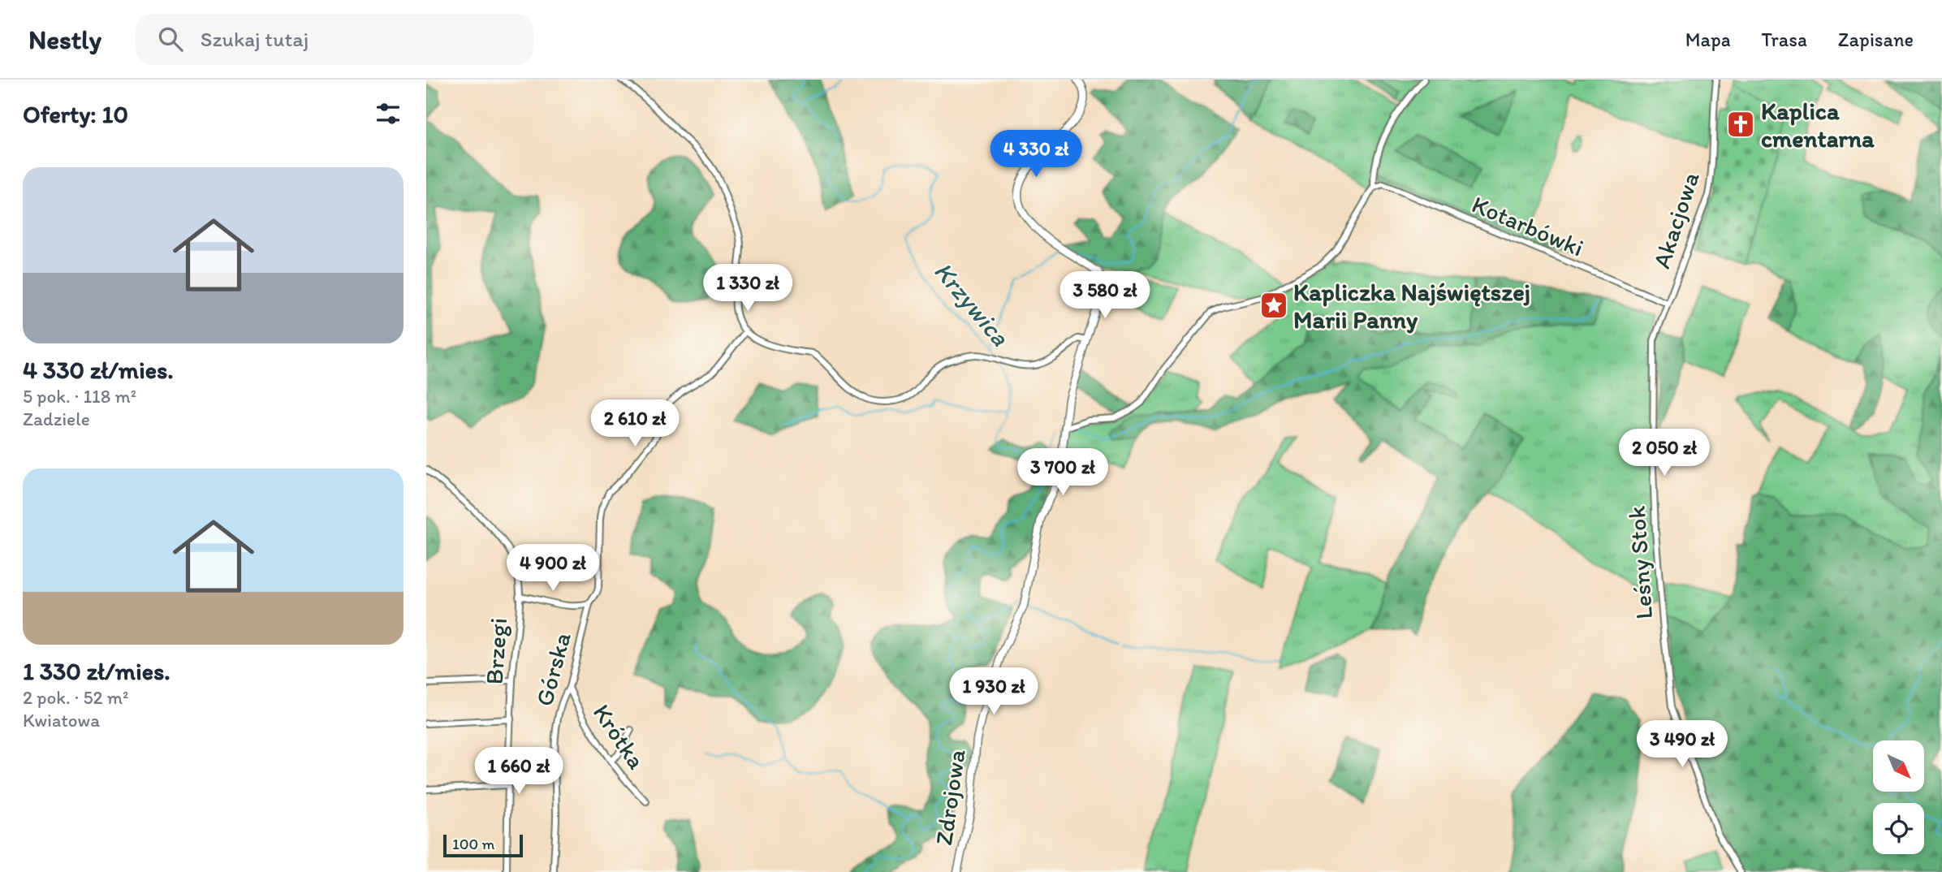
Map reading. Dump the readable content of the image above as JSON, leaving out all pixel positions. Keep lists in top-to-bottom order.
{
  "streets": {
    "street": [
      "Akacjowa",
      "Kotarbówki",
      "Leśny Stok",
      "Brzegi",
      "Górska",
      "Krótka",
      "Zdrojowa"
    ]
  },
  "crossings": [
    ["Akacjowa", "Kotarbówki"],
    ["Akacjowa", "Leśny Stok"],
    ["Kotarbówki", "Leśny Stok"],
    ["Górska", "Krótka"]
  ],
  "water": ["Krzywica"],
  "places": {
    "church": ["Kaplica cmentarna"],
    "place": ["Kapliczka Najświętszej Marii Panny"]
  },
  "scale_bar": "100 m",
  "north": "bottom right",
  "page": {
    "header": "Nestly",
    "search": "Szukaj tutaj",
    "nav": ["Mapa", "Trasa", "Zapisane"],
    "heading": "Oferty: 10",
    "price": [
      "4 330 zł",
      "1 330 zł",
      "3 580 zł",
      "2 610 zł",
      "2 050 zł",
      "3 700 zł",
      "4 900 zł",
      "1 930 zł",
      "3 490 zł",
      "1 660 zł"
    ],
    "list": [
      {
        "name": "4 330 zł/mies.",
        "note": "5 pok. · 118 m² · Zadziele"
      },
      {
        "name": "1 330 zł/mies.",
        "note": "2 pok. · 52 m² · Kwiatowa"
      }
    ],
    "scale": "100 m"
  }
}
